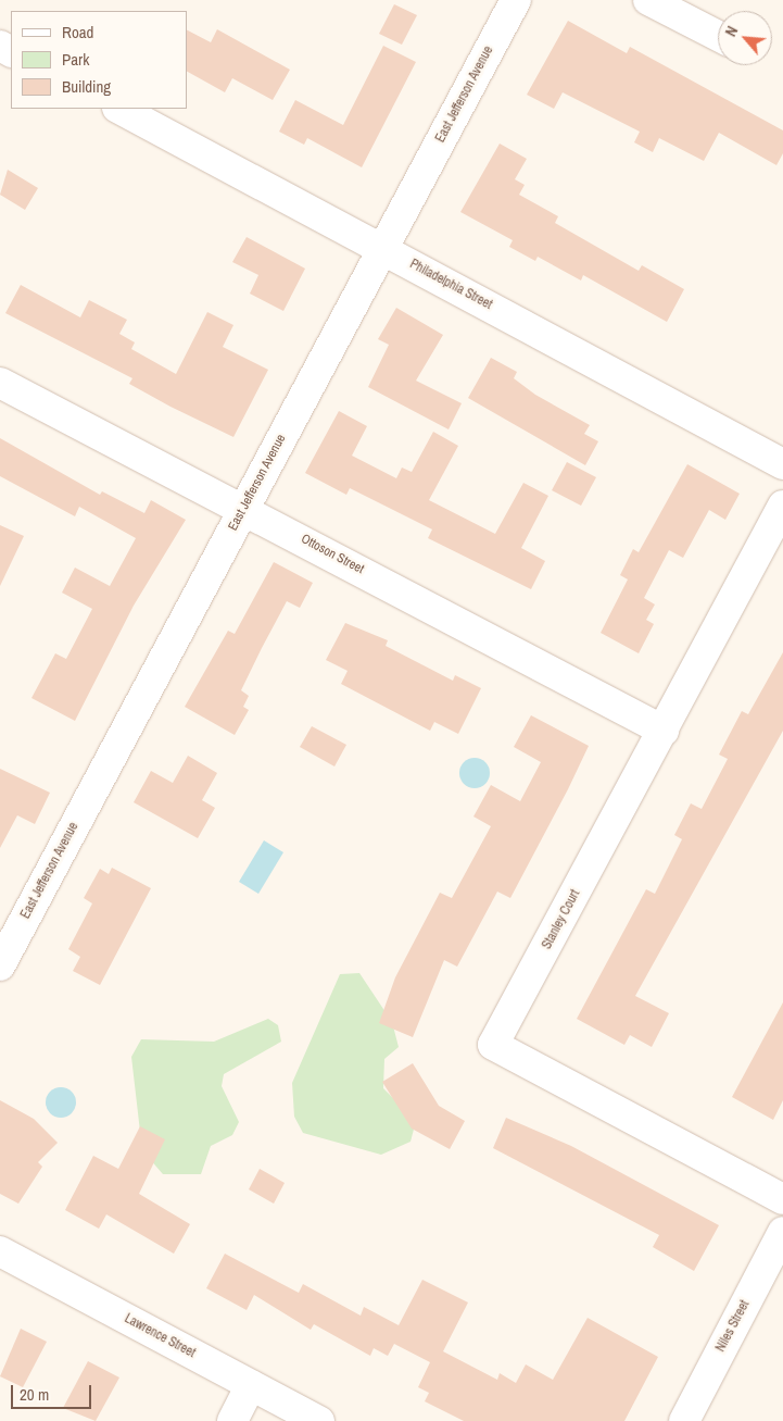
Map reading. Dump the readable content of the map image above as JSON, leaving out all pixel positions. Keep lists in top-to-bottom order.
{
  "streets": {
    "street": [
      "East Jefferson Avenue",
      "Philadelphia Street",
      "Ottoson Street",
      "Stanley Court",
      "Niles Street",
      "Lawrence Street"
    ]
  },
  "crossings": [
    ["East Jefferson Avenue", "Philadelphia Street"],
    ["East Jefferson Avenue", "Ottoson Street"],
    ["Ottoson Street", "Stanley Court"]
  ],
  "legend": ["Road", "Park", "Building"],
  "scale_bar": "20 m",
  "north": "top left"
}
